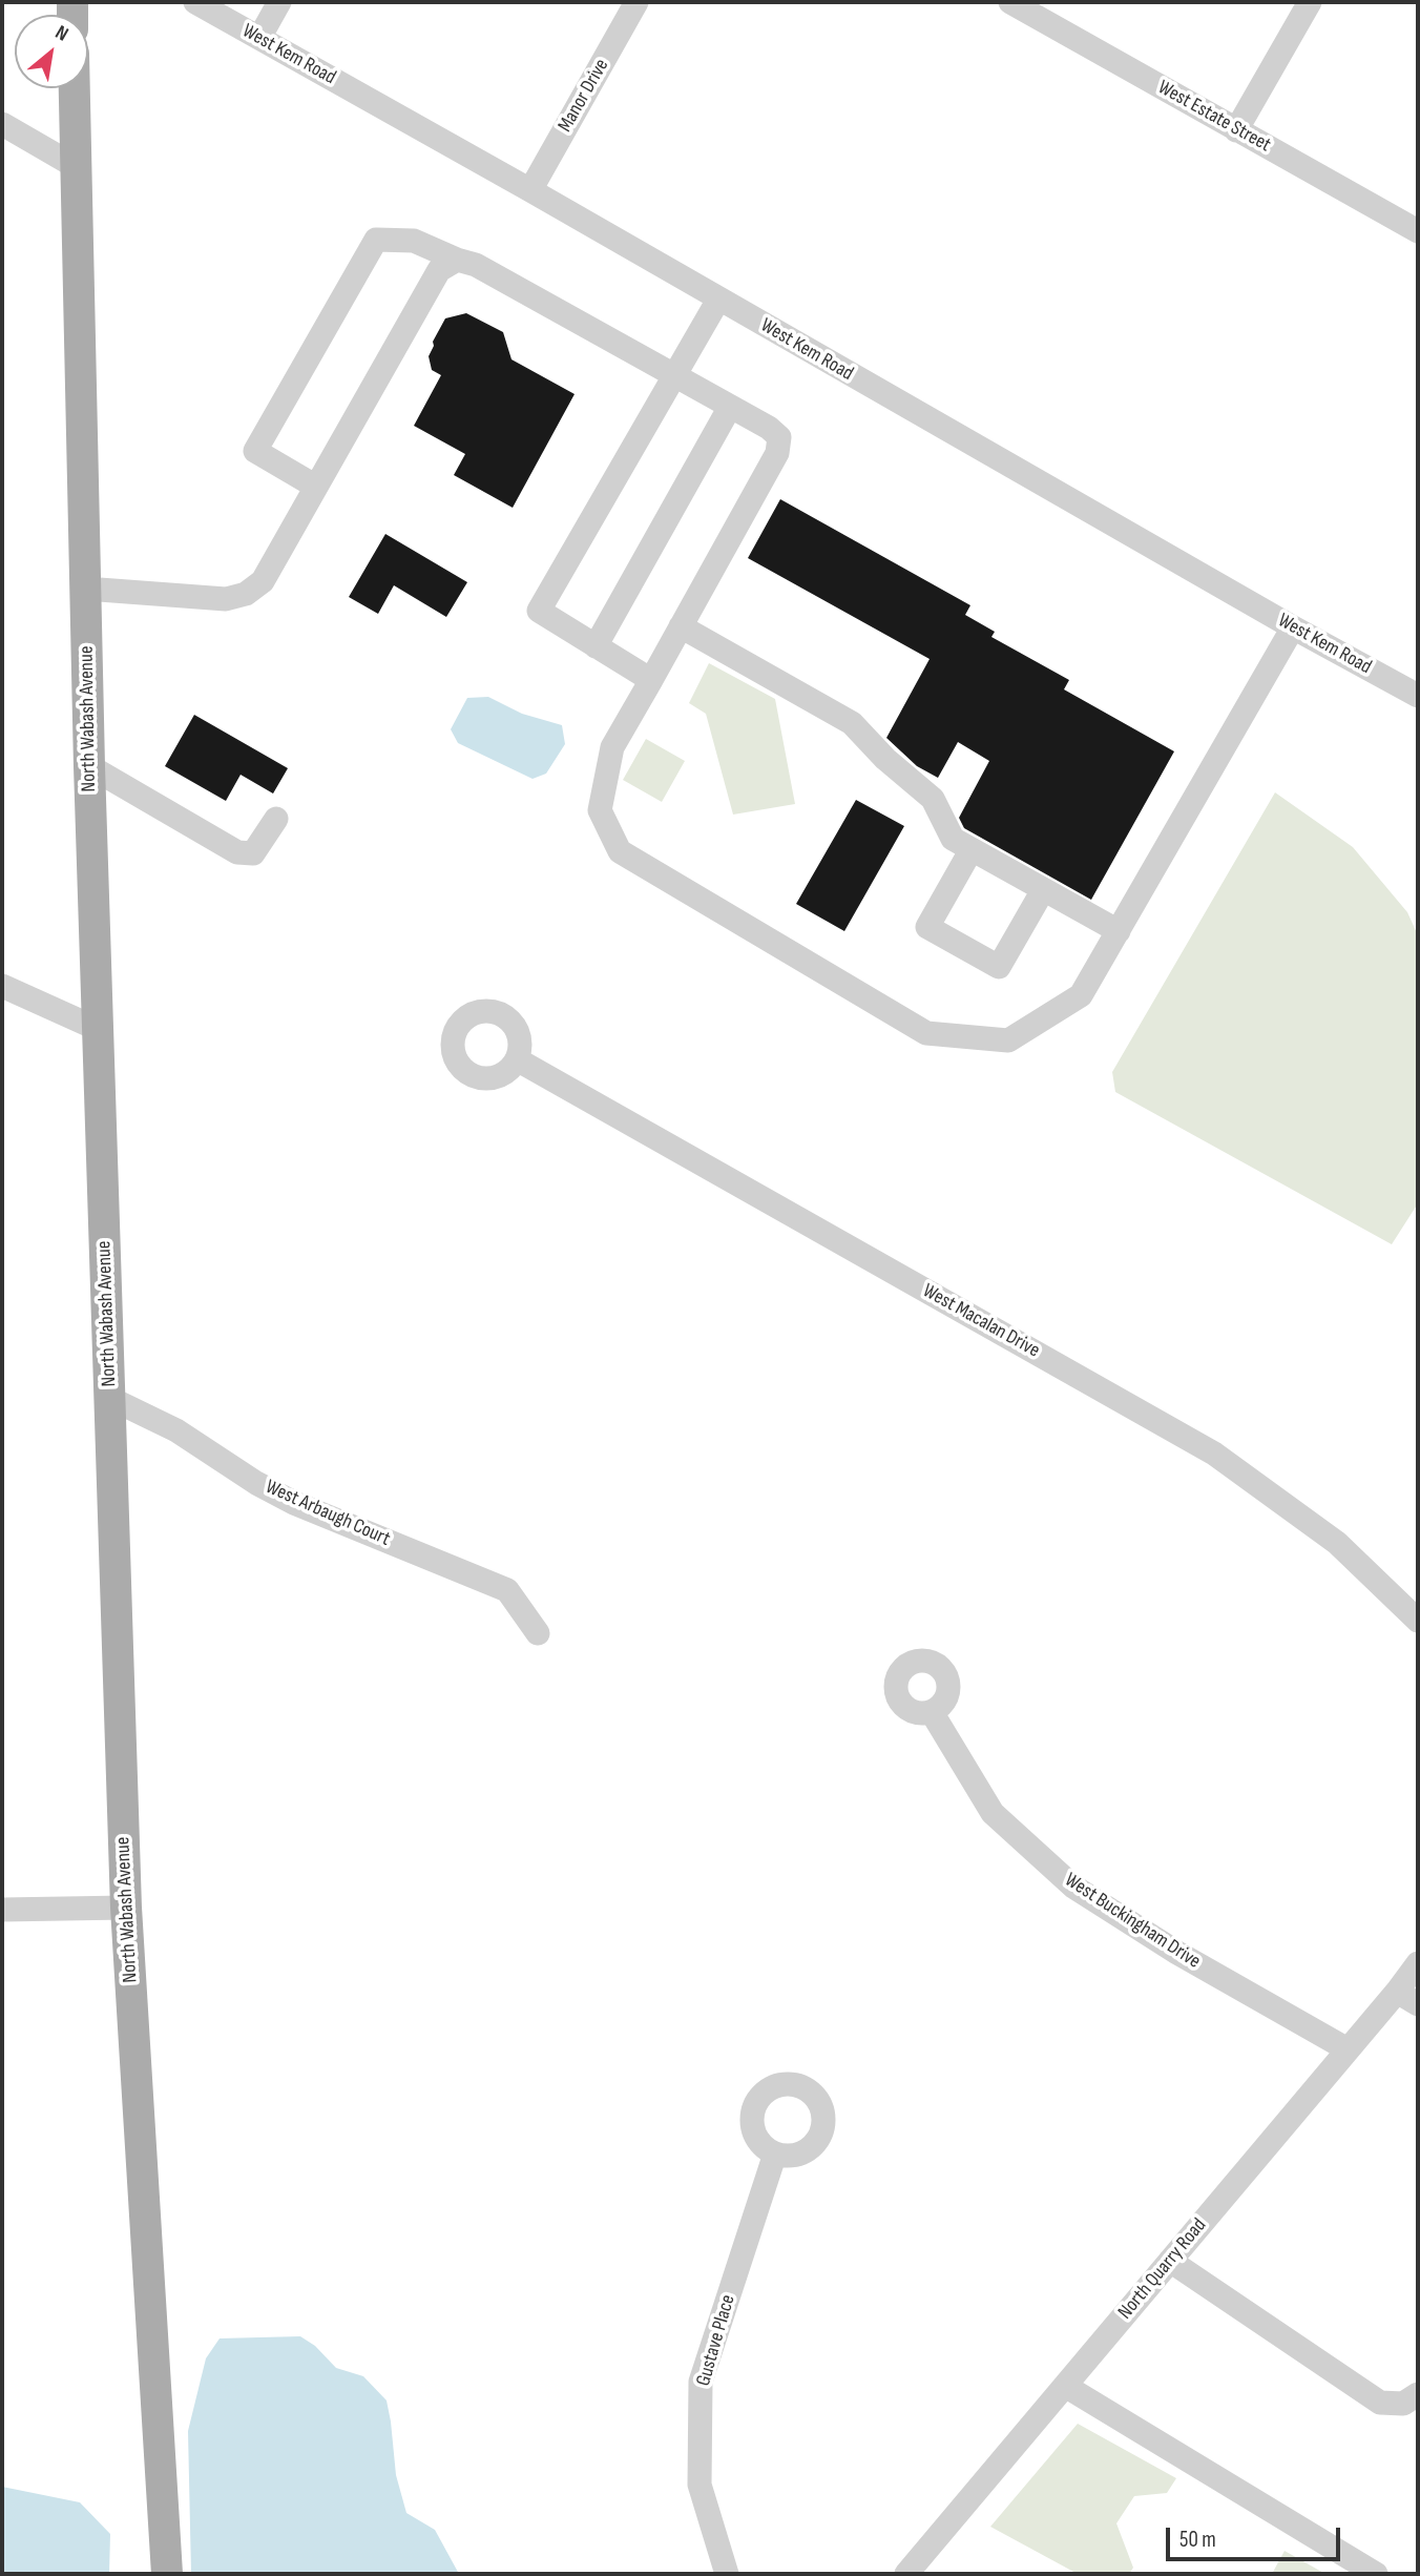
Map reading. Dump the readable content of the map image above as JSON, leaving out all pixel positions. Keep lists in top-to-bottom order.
{
  "streets": {
    "main road": ["North Wabash Avenue"],
    "street": [
      "West Kem Road",
      "Manor Drive",
      "West Estate Street",
      "West Macalan Drive",
      "West Arbaugh Court",
      "West Buckingham Drive",
      "North Quarry Road",
      "Gustave Place"
    ]
  },
  "crossings": [
    ["West Kem Road", "Manor Drive"],
    ["North Wabash Avenue", "West Arbaugh Court"],
    ["West Buckingham Drive", "North Quarry Road"]
  ],
  "scale_bar": "50 m",
  "north": "top right"
}
